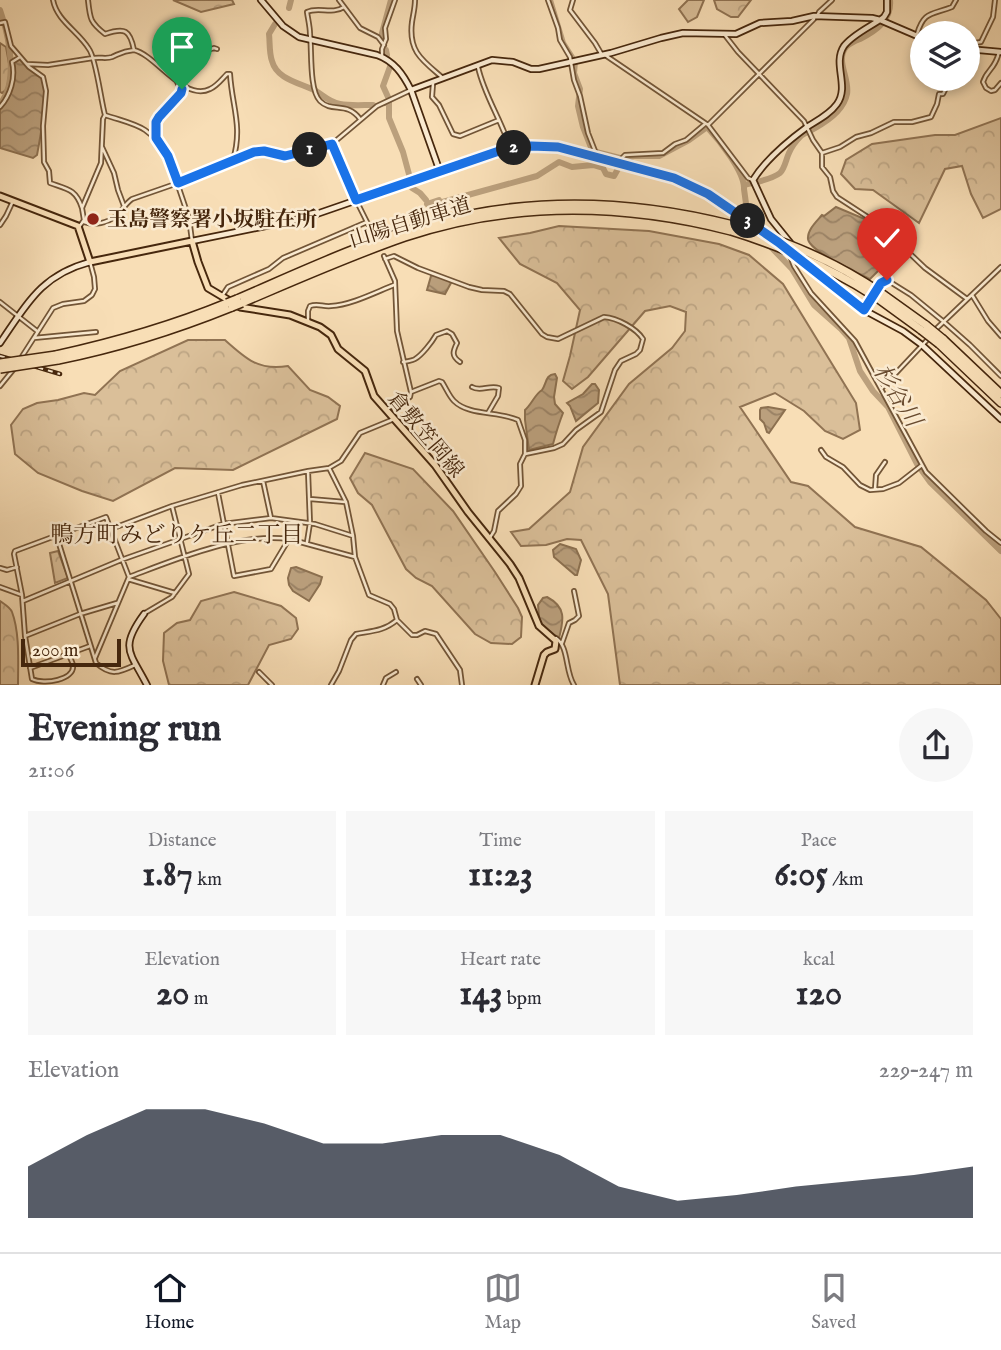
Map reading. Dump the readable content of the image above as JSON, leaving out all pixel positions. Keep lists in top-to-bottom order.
{
  "streets": {
    "highway": ["山陽自動車道"],
    "main road": ["倉敷笠岡線"]
  },
  "crossings": [
    ["山陽自動車道", "倉敷笠岡線"]
  ],
  "districts": ["鴨方町みどりケ丘二丁目"],
  "water": ["杉谷川"],
  "places": ["玉島警察署小坂駐在所"],
  "scale_bar": "200 m",
  "page": {
    "pins": ["2", "1", "3"],
    "scale": "200 m",
    "heading": ["Evening run", "21:06"],
    "stats": [
      ["Distance", "1.87 km"],
      ["Time", "11:23"],
      ["Pace", "6:05 /km"],
      ["Elevation", "20 m"],
      ["Heart rate", "143 bpm"],
      ["kcal", "120"]
    ],
    "chart": ["Elevation", "229–247 m"],
    "tabs": ["Home", "Map", "Saved"]
  }
}
